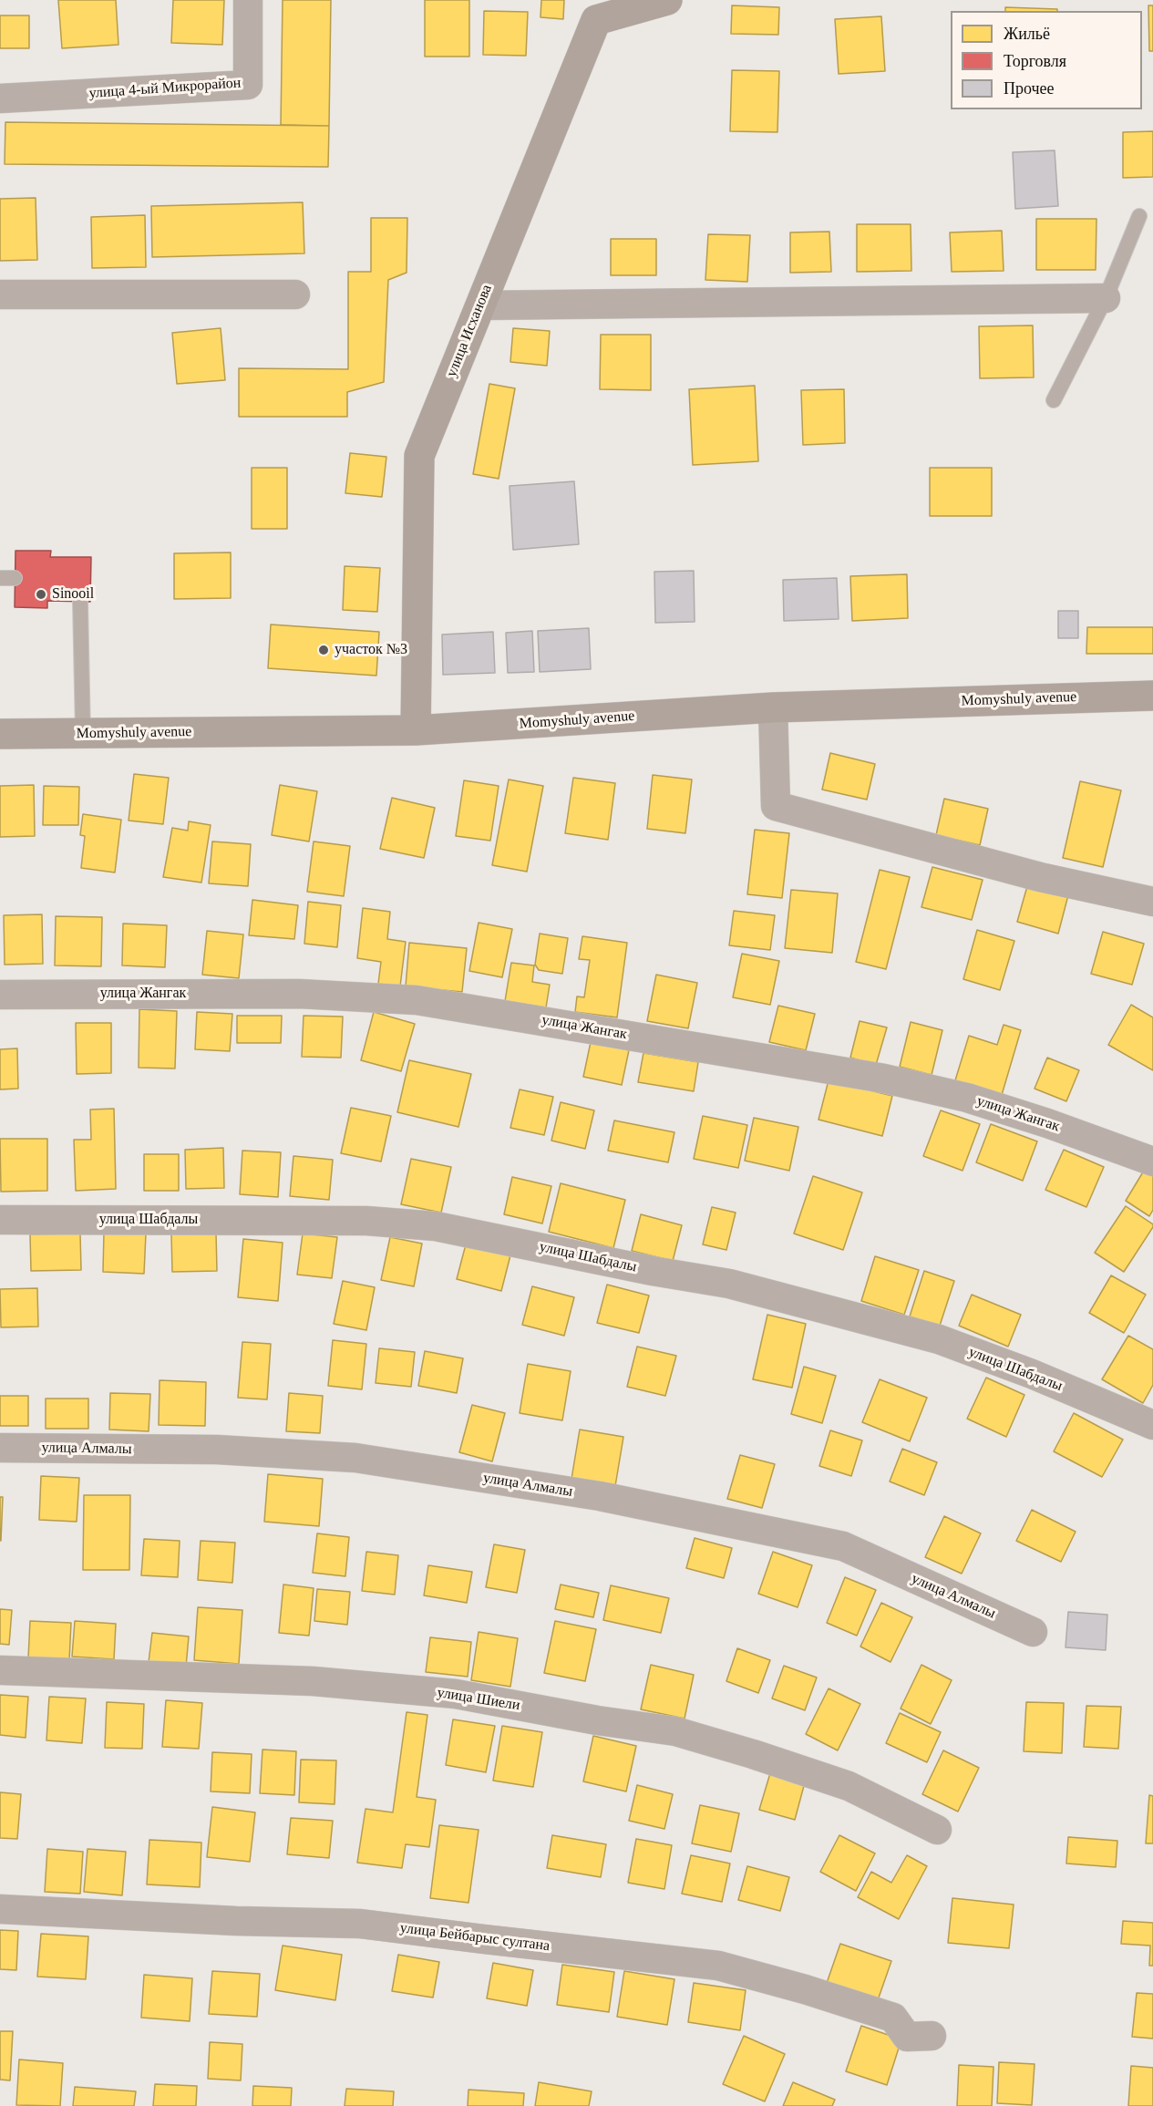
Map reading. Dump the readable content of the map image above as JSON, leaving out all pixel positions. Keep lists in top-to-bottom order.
{
  "streets": {
    "main road": ["улица Исханова", "Momyshuly avenue"],
    "street": [
      "улица 4-ый Микрорайон",
      "улица Жангак",
      "улица Шабдалы",
      "улица Алмалы",
      "улица Шиели",
      "улица Бейбарыс султана"
    ]
  },
  "crossings": [
    ["улица Исханова", "Momyshuly avenue"]
  ],
  "places": ["Sinooil", "участок №3"],
  "legend": ["Жильё", "Торговля", "Прочее"]
}
